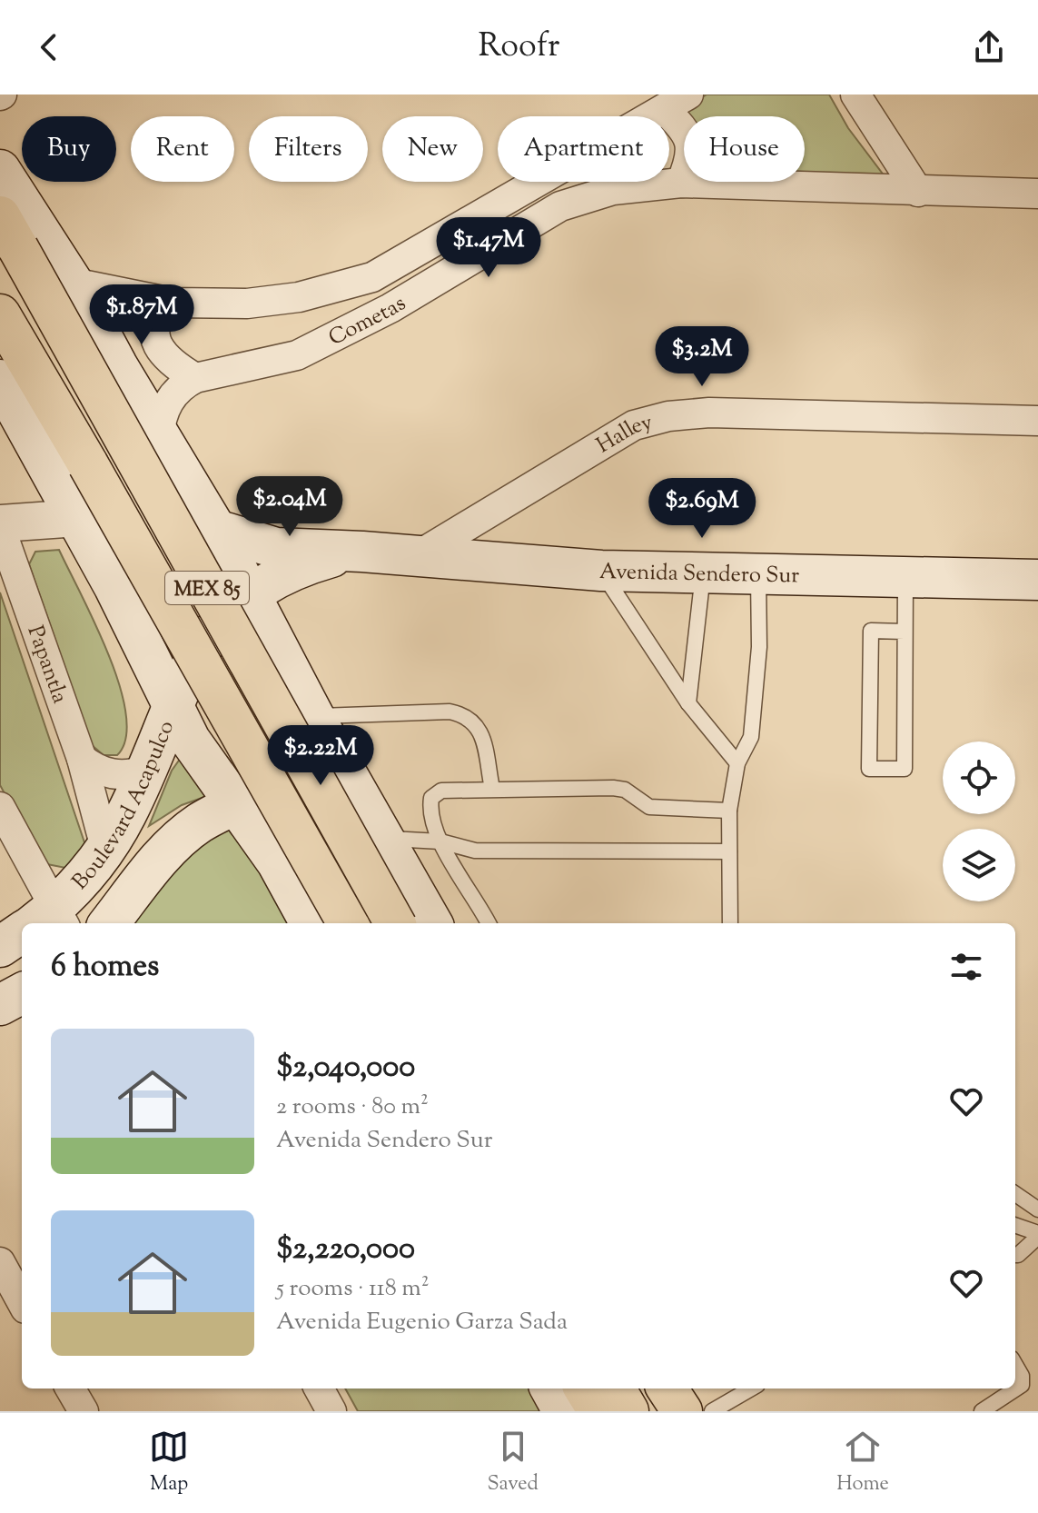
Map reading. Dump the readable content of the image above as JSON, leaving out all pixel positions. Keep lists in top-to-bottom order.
{
  "streets": {
    "main road": ["Avenida Sendero Sur", "MEX 85", "Boulevard Acapulco"],
    "street": ["Cometas", "Halley", "Papantla"]
  },
  "crossings": [
    ["Halley", "Avenida Sendero Sur"],
    ["Avenida Sendero Sur", "Boulevard Acapulco"],
    ["Papantla", "Boulevard Acapulco"]
  ],
  "page": {
    "header": "Roofr",
    "chip": [
      "Buy",
      "Rent",
      "Filters",
      "New",
      "Apartment",
      "House"
    ],
    "price": [
      "$1.47M",
      "$1.87M",
      "$3.2M",
      "$2.04M",
      "$2.69M",
      "$2.22M"
    ],
    "heading": "6 homes",
    "list": [
      {
        "name": "$2,040,000",
        "note": "2 rooms · 80 m² · Avenida Sendero Sur"
      },
      {
        "name": "$2,220,000",
        "note": "5 rooms · 118 m² · Avenida Eugenio Garza Sada"
      }
    ],
    "tabs": ["Map", "Saved", "Home"]
  }
}
